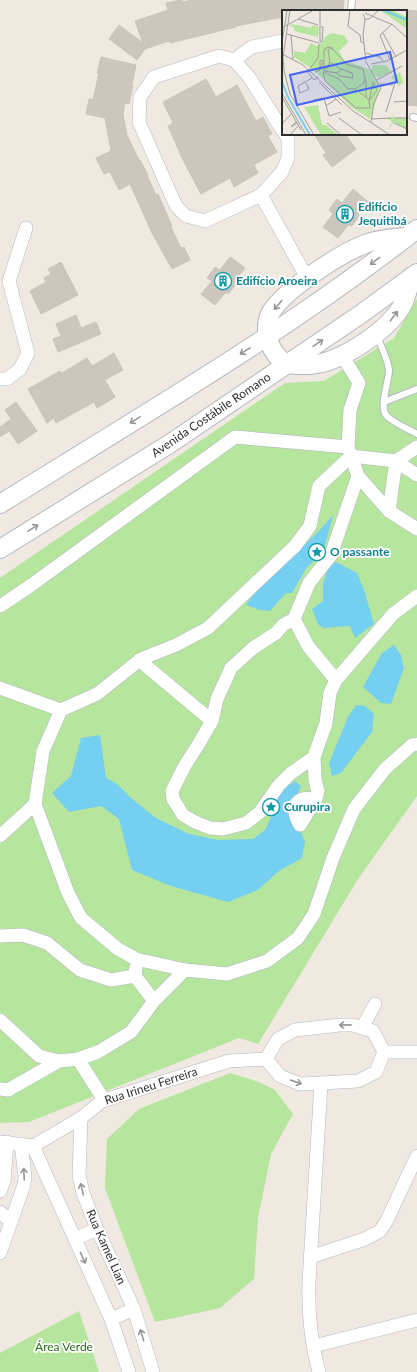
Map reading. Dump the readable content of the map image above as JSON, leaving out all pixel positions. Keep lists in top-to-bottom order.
{
  "streets": {
    "main road": ["Avenida Costábile Romano"],
    "street": ["Rua Irineu Ferreira", "Rua Kamel Lian"]
  },
  "crossings": [
    ["Rua Irineu Ferreira", "Rua Kamel Lian"]
  ],
  "parks": ["Área Verde"],
  "places": {
    "building": ["Edifício Jequitibá", "Edifício Aroeira"],
    "place": ["O passante", "Curupira"]
  }
}
